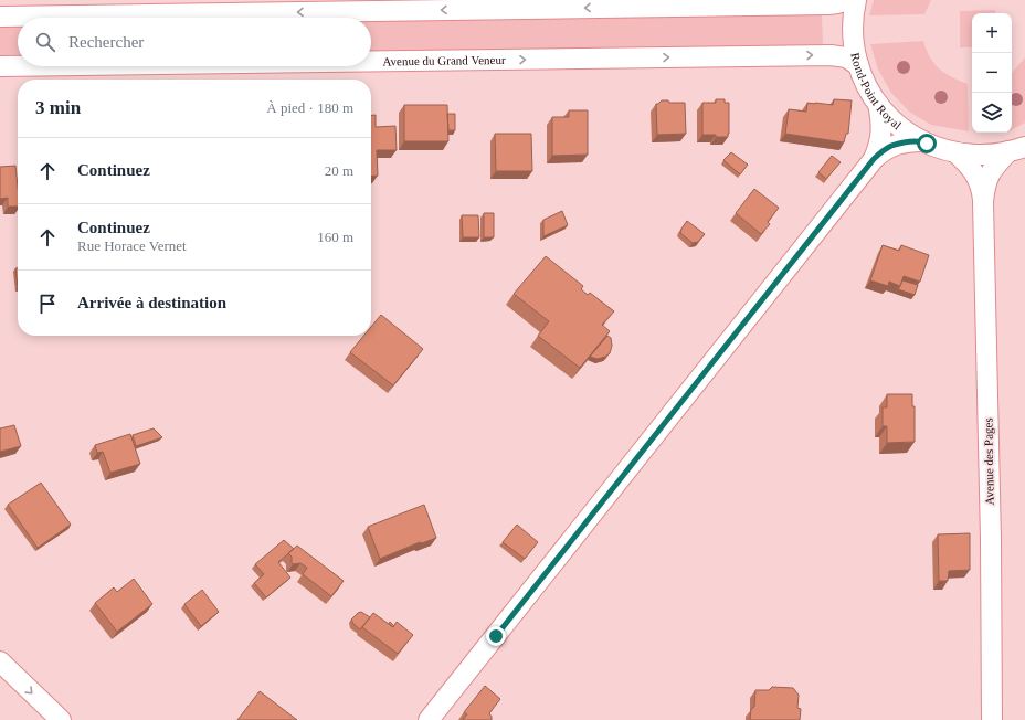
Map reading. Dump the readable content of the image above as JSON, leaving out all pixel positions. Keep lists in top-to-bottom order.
{
  "streets": {
    "street": ["Avenue du Grand Veneur", "Rond-Point Royal", "Avenue des Pages"]
  },
  "crossings": [
    ["Avenue du Grand Veneur", "Rond-Point Royal"]
  ],
  "page": {
    "map_buttons": ["+", "−"],
    "search": "Rechercher",
    "heading": ["3 min", "À pied · 180 m"],
    "list": [
      ["Continuez", "20 m"],
      ["Continuez", "Rue Horace Vernet", "160 m"],
      "Arrivée à destination"
    ]
  }
}
